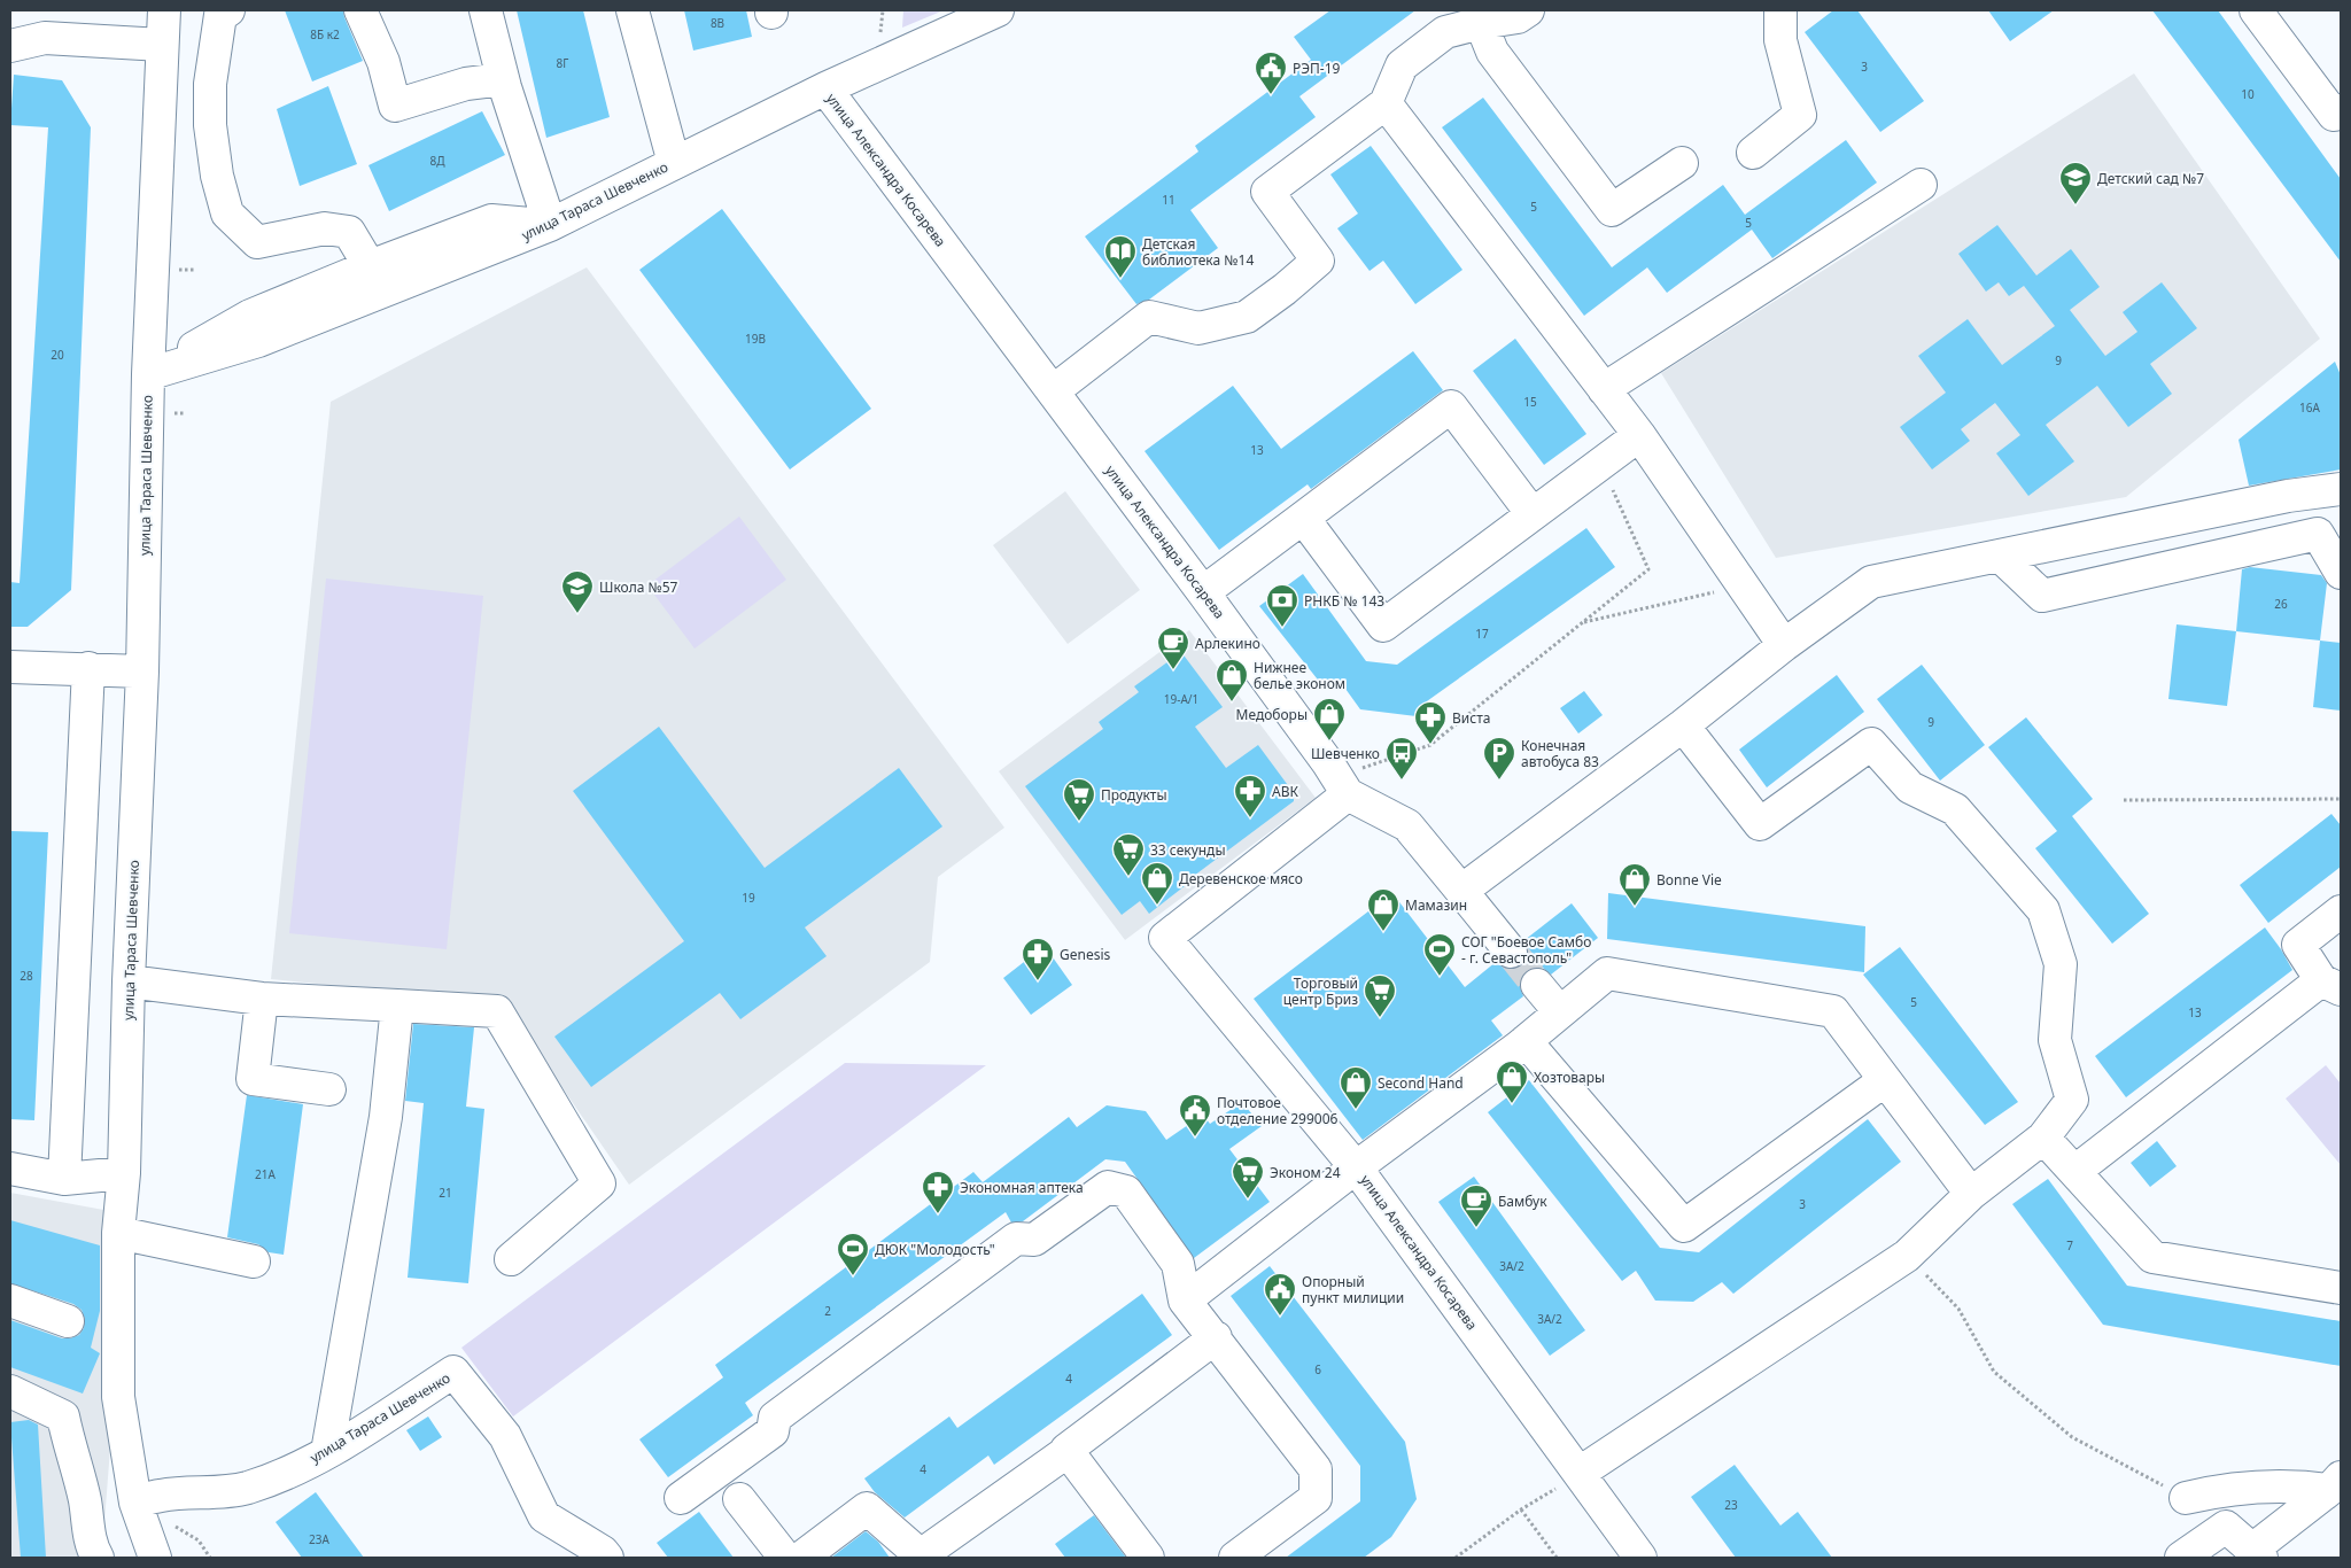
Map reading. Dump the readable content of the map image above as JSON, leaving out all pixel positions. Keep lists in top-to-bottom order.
{
  "streets": {
    "street": ["улица Александра Косарева", "улица Тараса Шевченко"]
  },
  "crossings": [
    ["улица Александра Косарева", "улица Тараса Шевченко"]
  ],
  "places": {
    "public building": ["РЭП-19", "Почтовое отделение 299006", "Опорный пункт милиции"],
    "school or university": ["Детский сад №7", "Школа №57"],
    "library": ["Детская библиотека №14"],
    "bank": ["РНКБ № 143"],
    "cafe": ["Арлекино", "Бамбук"],
    "shop": [
      "Нижнее белье эконом",
      "Медоборы",
      "Деревенское мясо",
      "Bonne Vie",
      "Мамазин",
      "Хозтовары",
      "Second Hand"
    ],
    "pharmacy": [
      "Виста",
      "АВК",
      "Genesis",
      "Экономная аптека"
    ],
    "bus stop": ["Шевченко"],
    "parking": ["Конечная автобуса 83"],
    "supermarket": [
      "Продукты",
      "33 секунды",
      "Торговый центр Бриз",
      "Эконом 24"
    ],
    "sports": ["СОГ \"Боевое Самбо - г. Севастополь\"", "ДЮК \"Молодость\""]
  },
  "house_numbers": [
    "8В",
    "8Б к2",
    "8Г",
    "3",
    "10",
    "8Д",
    "11",
    "5",
    "5",
    "19В",
    "20",
    "9",
    "15",
    "16А",
    "13",
    "26",
    "17",
    "19-А/1",
    "9",
    "19",
    "28",
    "5",
    "13",
    "21А",
    "21",
    "3",
    "7",
    "3А/2",
    "2",
    "3А/2",
    "6",
    "4",
    "4",
    "23",
    "23А"
  ]
}
